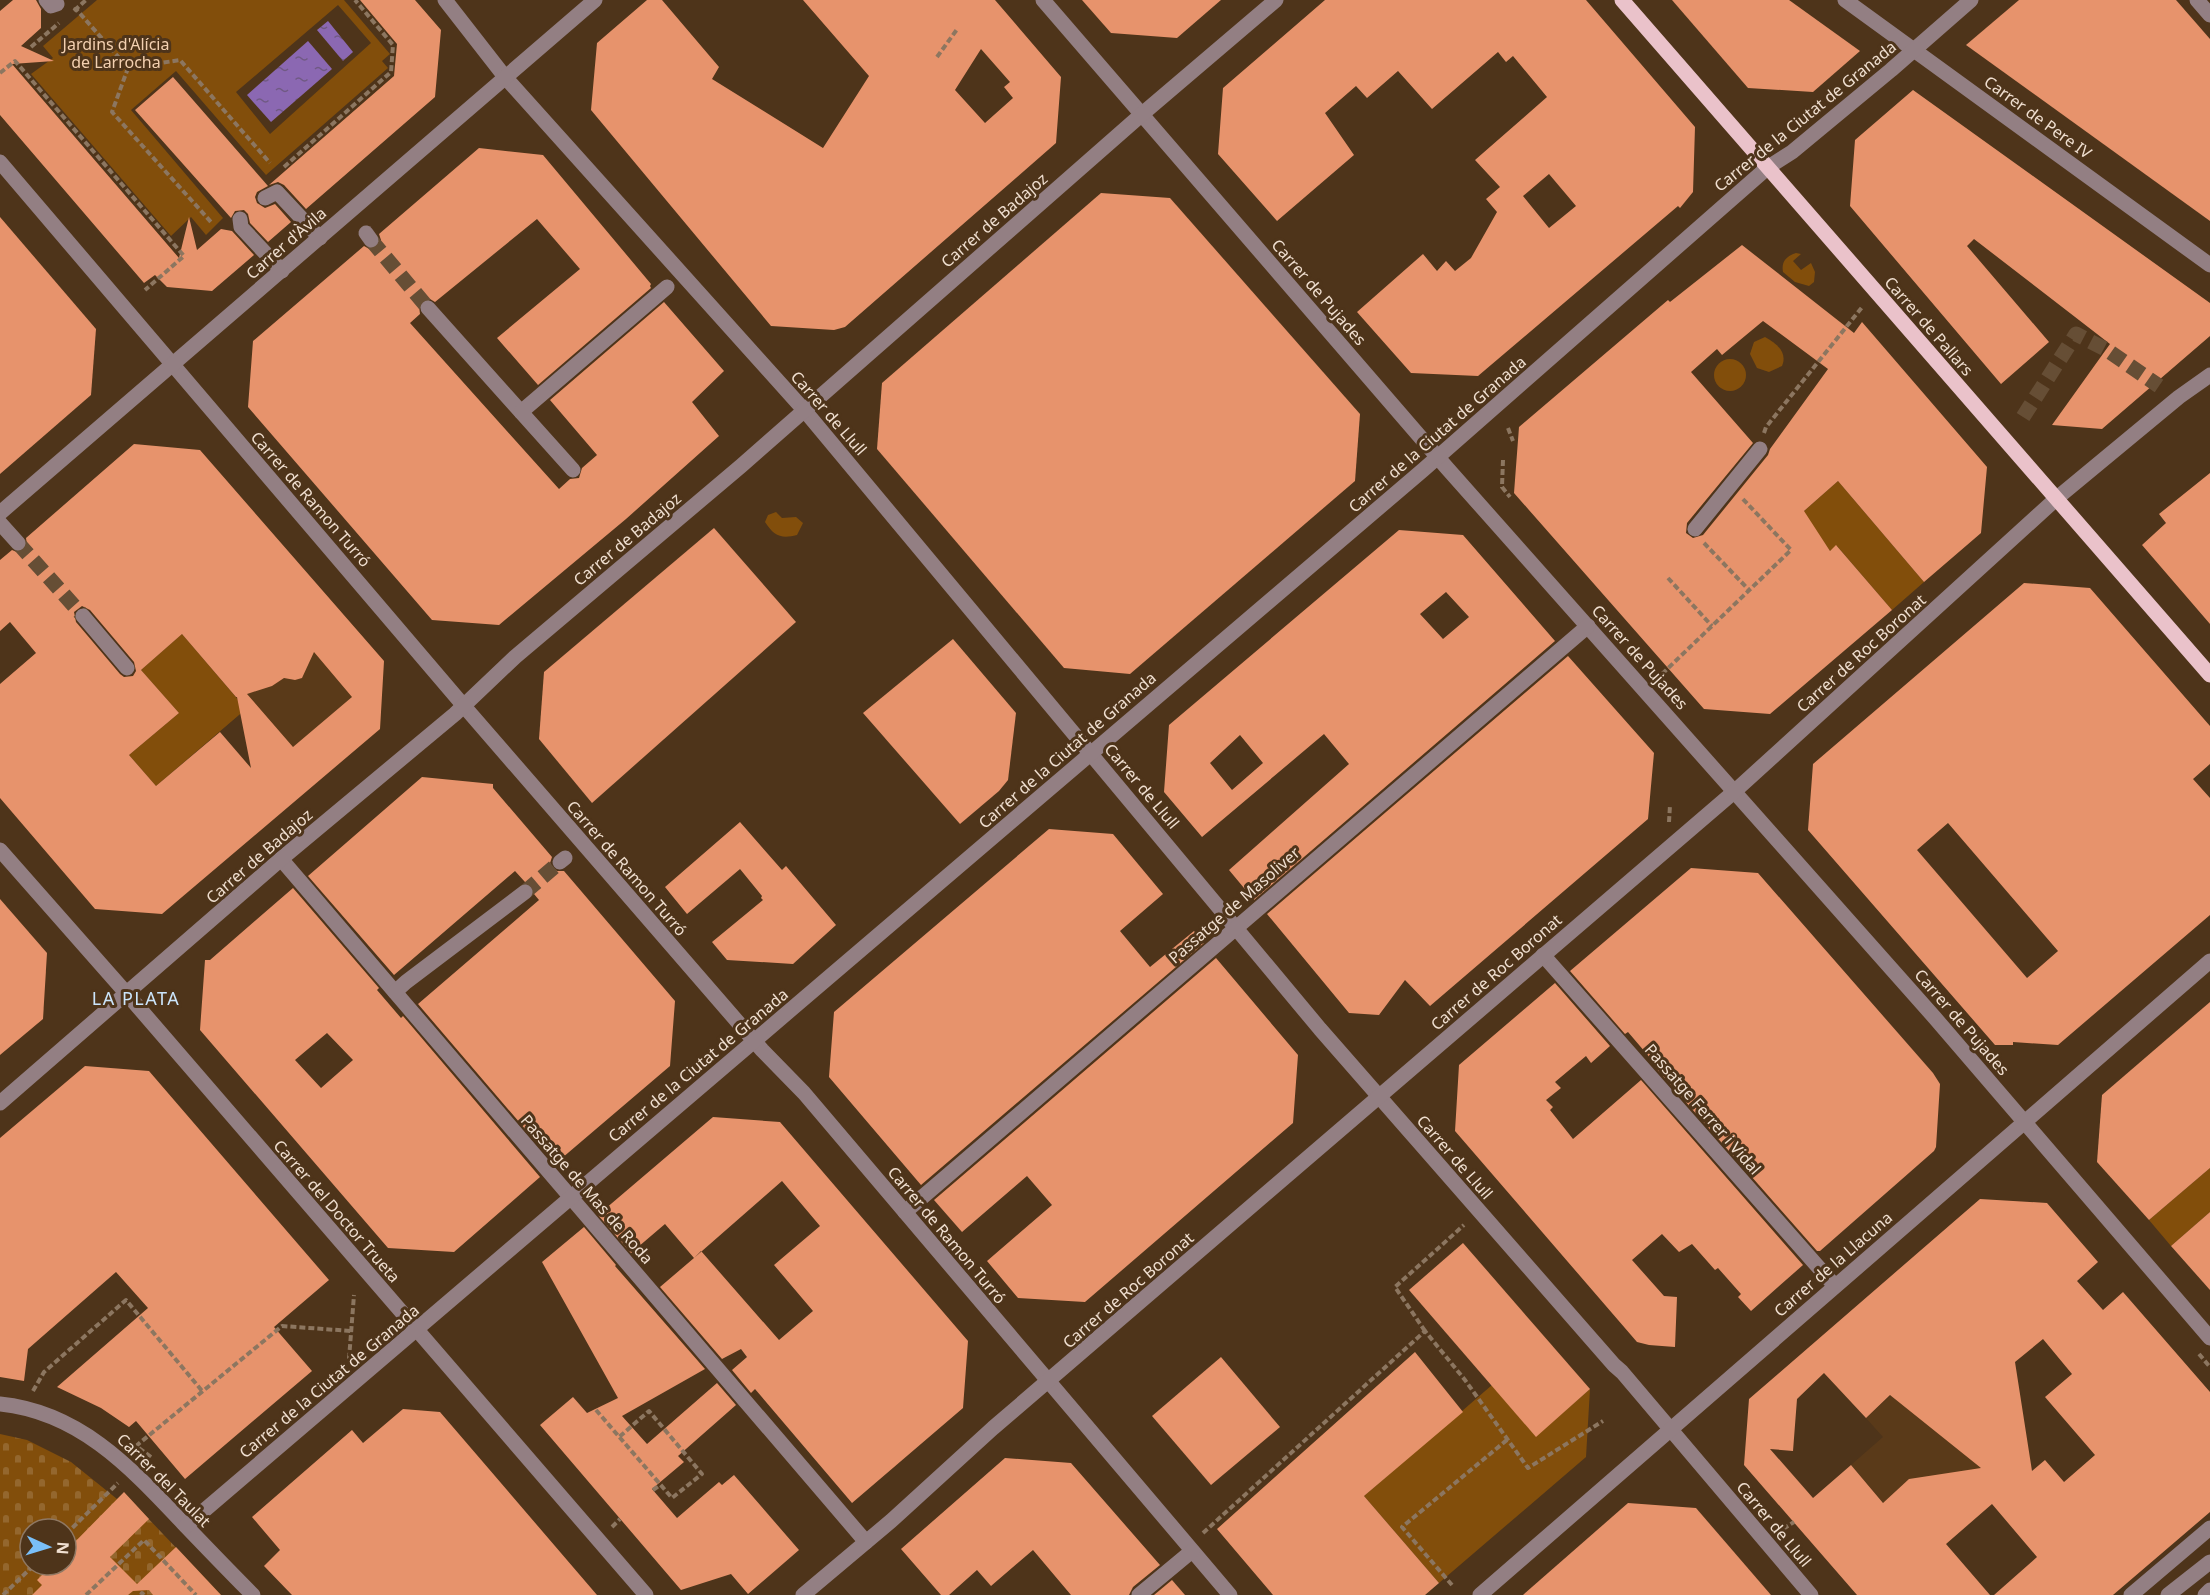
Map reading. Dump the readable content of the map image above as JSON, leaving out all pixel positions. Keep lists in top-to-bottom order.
{
  "streets": {
    "main road": ["Carrer de Pallars"],
    "street": [
      "Carrer de la Ciutat de Granada",
      "Carrer de Pere IV",
      "Carrer de Badajoz",
      "Carrer d'Àvila",
      "Carrer de Pujades",
      "Carrer de Llull",
      "Carrer de Ramon Turró",
      "Carrer de Roc Boronat",
      "Passatge de Masoliver",
      "Passatge Ferrer i Vidal",
      "Passatge de Mas de Roda",
      "Carrer del Doctor Trueta",
      "Carrer de la Llacuna",
      "Carrer del Taulat"
    ]
  },
  "crossings": [
    ["Carrer de la Ciutat de Granada", "Carrer de Pere IV"],
    ["Carrer de la Ciutat de Granada", "Carrer de Pujades"],
    ["Carrer de la Ciutat de Granada", "Carrer de Pallars"],
    ["Carrer de la Ciutat de Granada", "Carrer de Llull"],
    ["Carrer de la Ciutat de Granada", "Carrer de Ramon Turró"],
    ["Carrer de la Ciutat de Granada", "Passatge de Mas de Roda"],
    ["Carrer de la Ciutat de Granada", "Carrer del Doctor Trueta"],
    ["Carrer de la Ciutat de Granada", "Carrer del Taulat"],
    ["Carrer de Badajoz", "Carrer de Pujades"],
    ["Carrer de Badajoz", "Carrer de Llull"],
    ["Carrer de Badajoz", "Carrer de Ramon Turró"],
    ["Carrer de Badajoz", "Passatge de Mas de Roda"],
    ["Carrer de Badajoz", "Carrer del Doctor Trueta"],
    ["Carrer d'Àvila", "Carrer de Llull"],
    ["Carrer d'Àvila", "Carrer de Ramon Turró"],
    ["Carrer de Pujades", "Carrer de Roc Boronat"],
    ["Carrer de Pujades", "Passatge de Masoliver"],
    ["Carrer de Pujades", "Carrer de la Llacuna"],
    ["Carrer de Pallars", "Carrer de Roc Boronat"],
    ["Carrer de Llull", "Carrer de Roc Boronat"],
    ["Carrer de Llull", "Passatge de Masoliver"],
    ["Carrer de Llull", "Carrer de la Llacuna"],
    ["Carrer de Ramon Turró", "Carrer de Roc Boronat"],
    ["Carrer de Ramon Turró", "Passatge de Masoliver"],
    ["Carrer de Roc Boronat", "Passatge Ferrer i Vidal"],
    ["Carrer de Roc Boronat", "Passatge de Mas de Roda"],
    ["Passatge Ferrer i Vidal", "Carrer de la Llacuna"]
  ],
  "districts": ["LA PLATA"],
  "parks": ["Jardins d'Alícia de Larrocha"],
  "north": "right"
}
